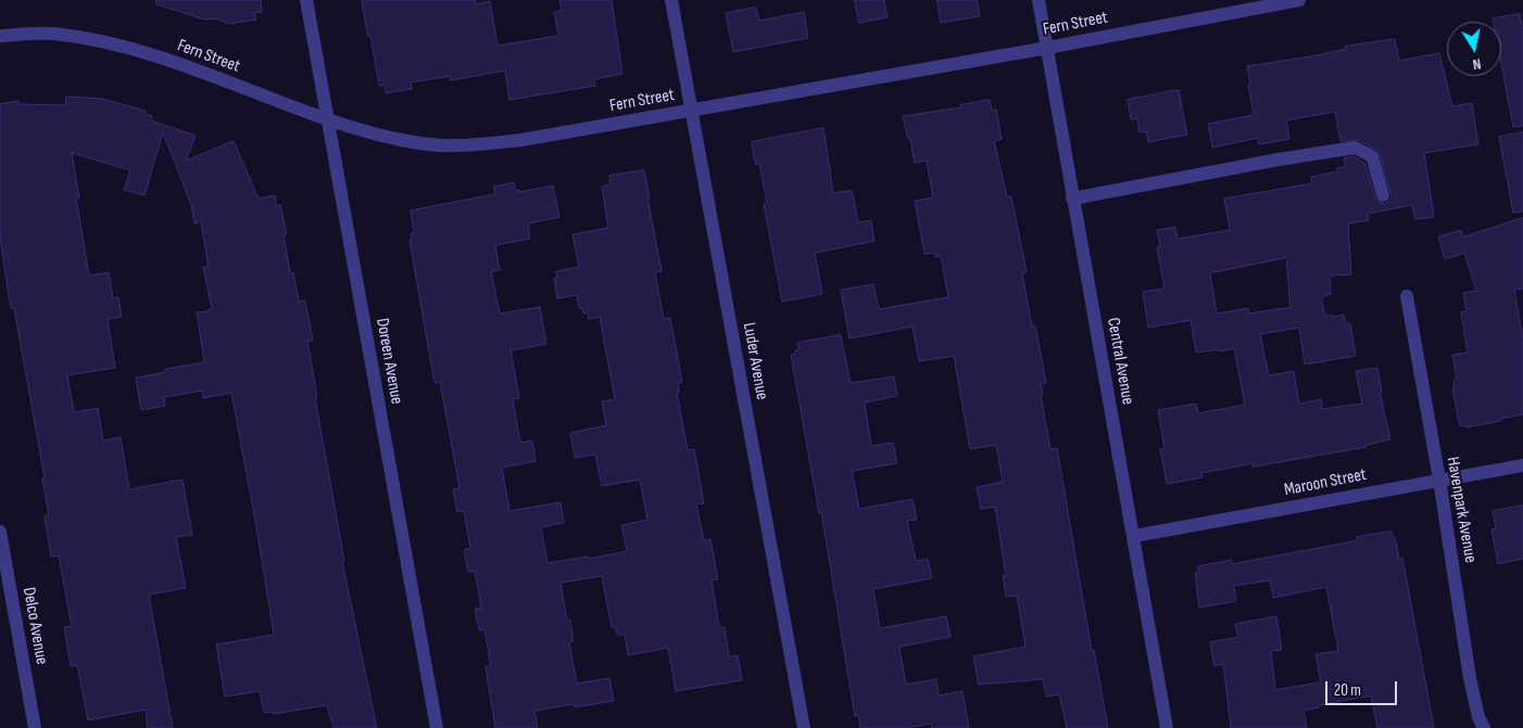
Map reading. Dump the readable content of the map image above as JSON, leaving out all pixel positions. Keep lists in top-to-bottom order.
{
  "streets": {
    "street": [
      "Fern Street",
      "Doreen Avenue",
      "Luder Avenue",
      "Central Avenue",
      "Maroon Street",
      "Havenpark Avenue",
      "Delco Avenue"
    ]
  },
  "crossings": [
    ["Fern Street", "Doreen Avenue"],
    ["Fern Street", "Luder Avenue"],
    ["Fern Street", "Central Avenue"],
    ["Central Avenue", "Maroon Street"],
    ["Maroon Street", "Havenpark Avenue"]
  ],
  "scale_bar": "20 m",
  "north": "bottom"
}
